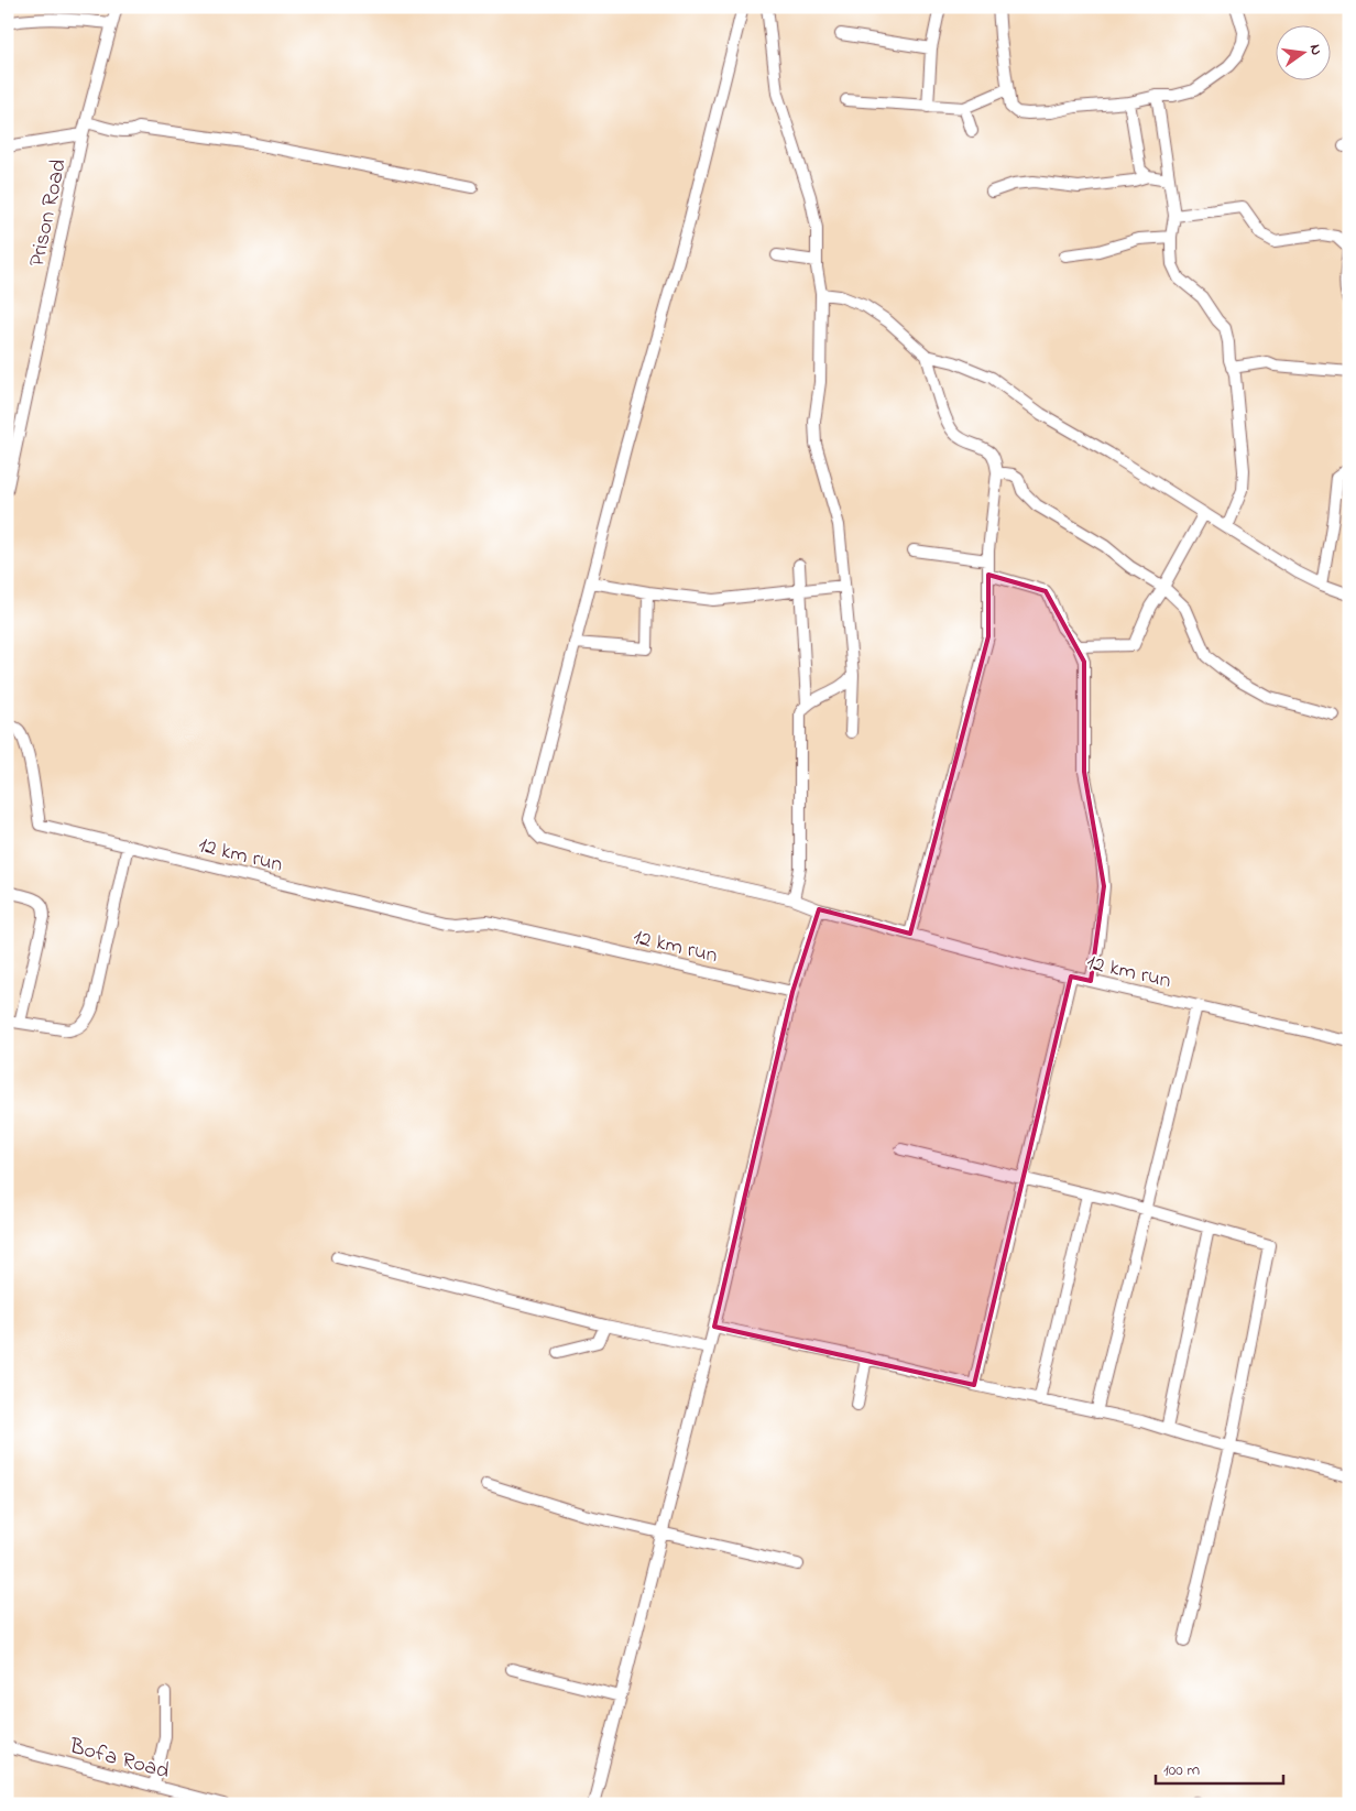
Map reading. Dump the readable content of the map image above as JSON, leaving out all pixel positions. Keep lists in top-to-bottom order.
{
  "streets": {
    "street": ["Prison Road", "12 km run", "Bofa Road"]
  },
  "scale_bar": "100 m",
  "north": "right"
}
